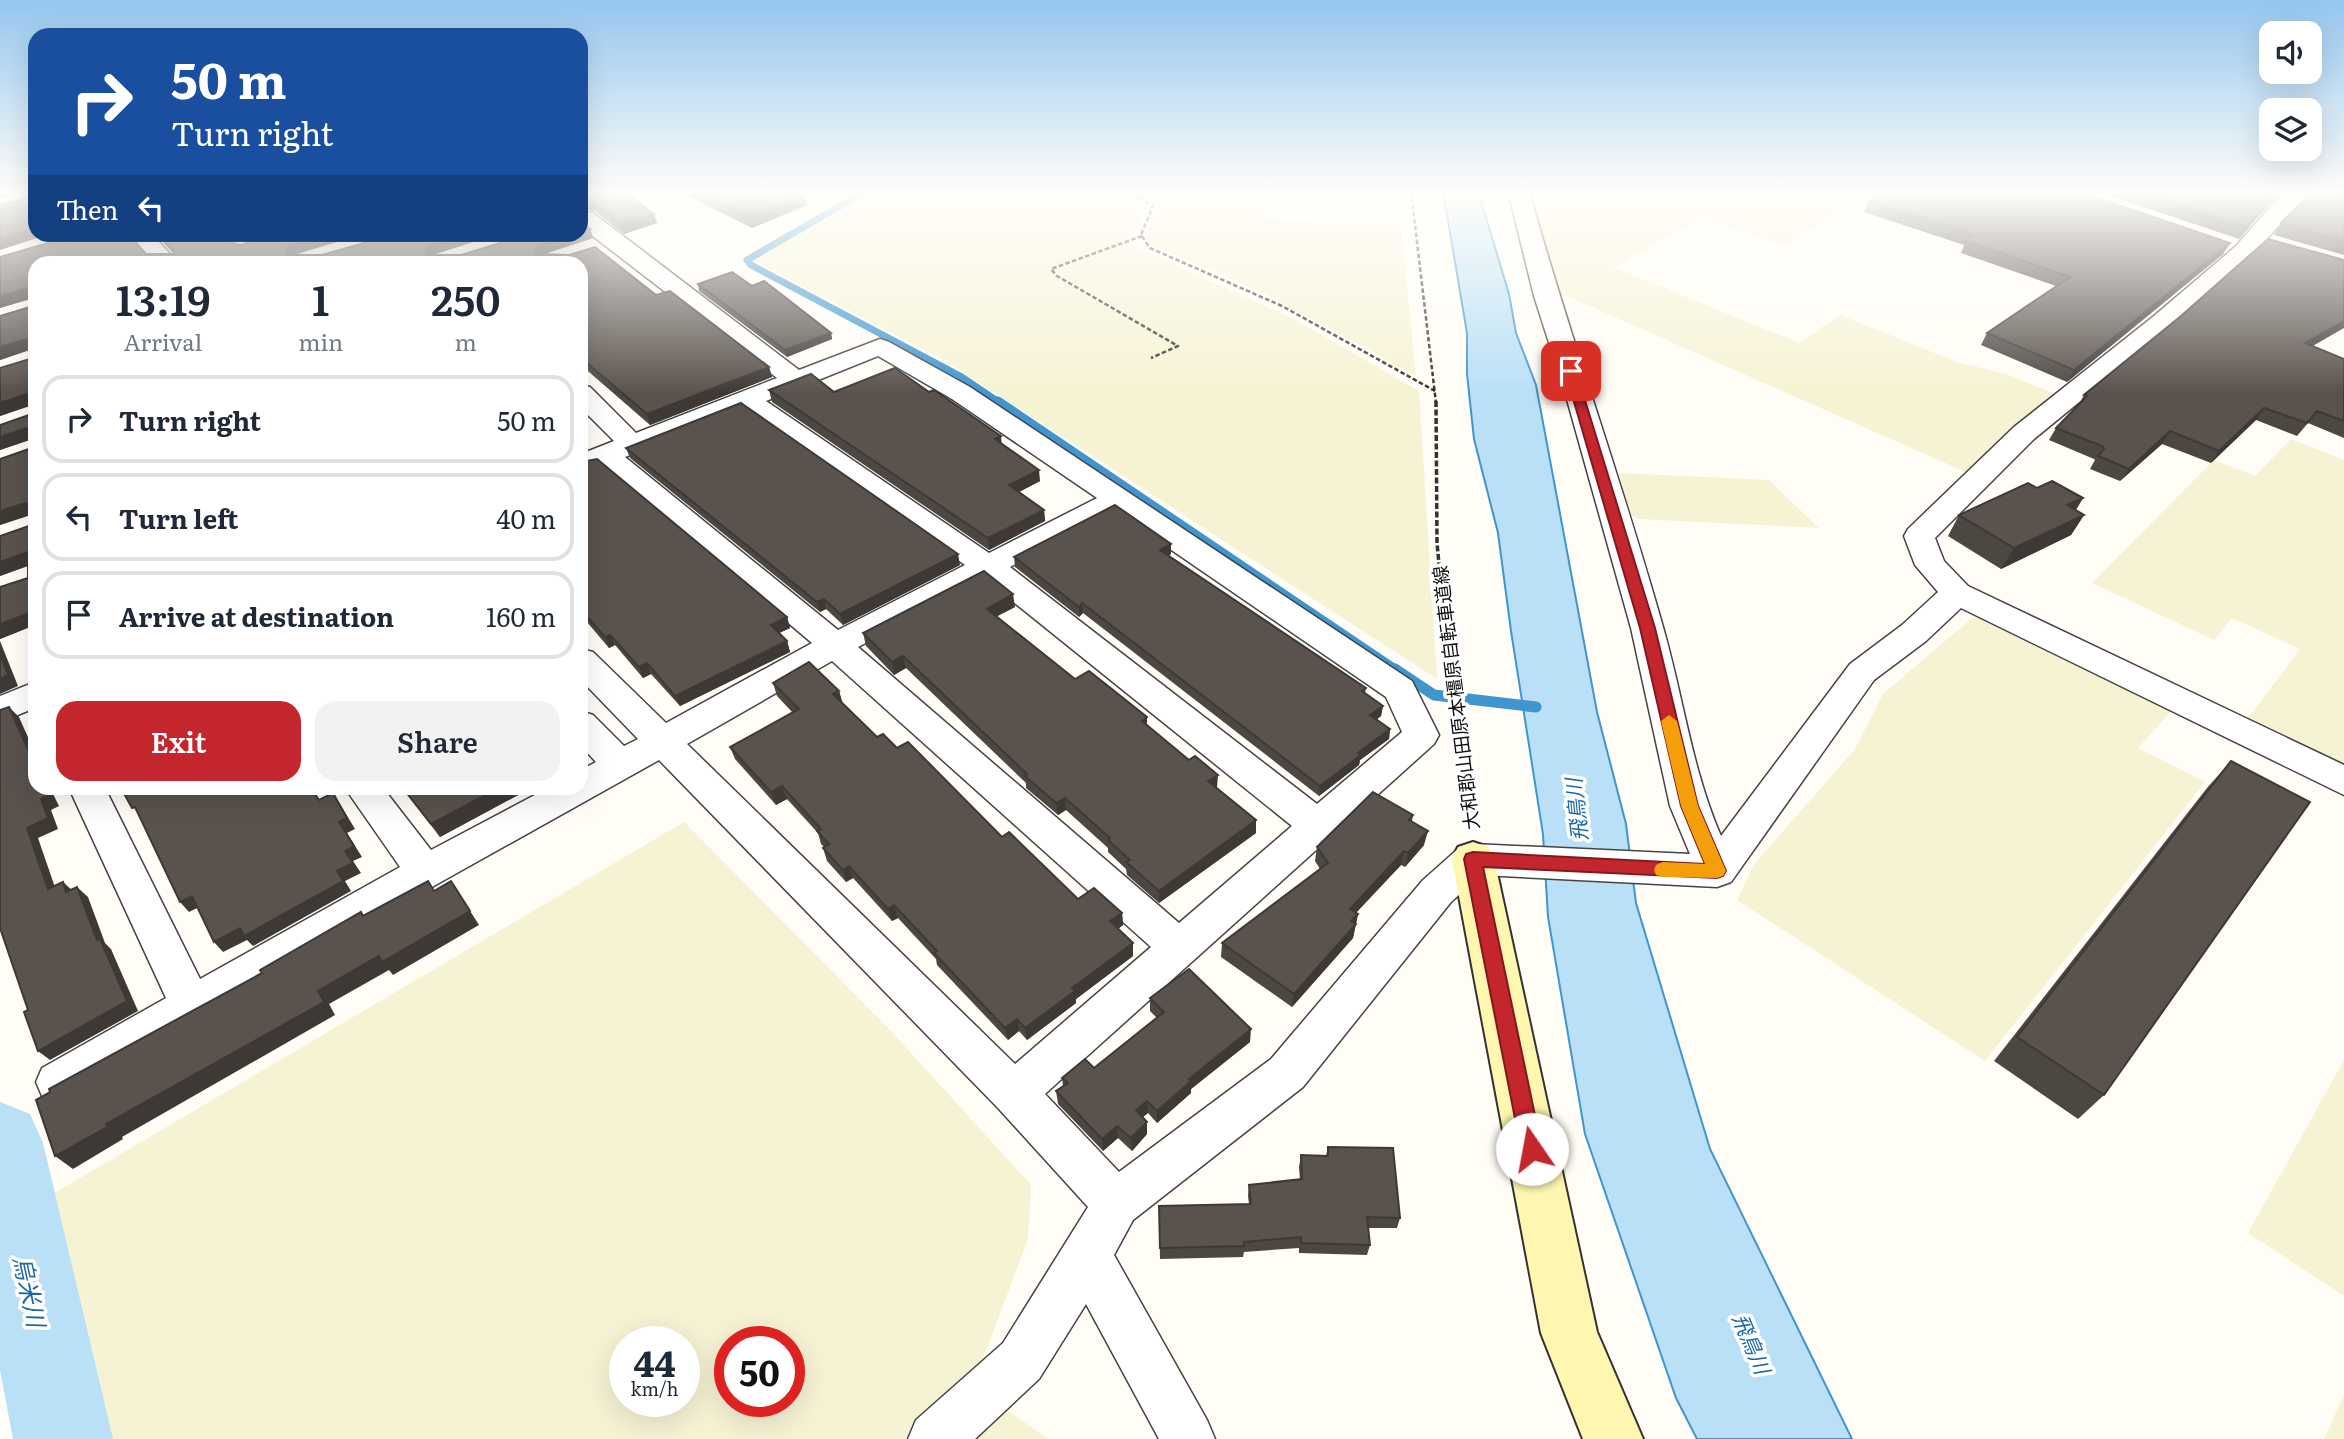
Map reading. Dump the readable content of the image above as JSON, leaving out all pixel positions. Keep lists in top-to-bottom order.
{
  "streets": {
    "path": ["大和郡山田原本橿原自転車道線"]
  },
  "water": ["飛鳥川", "烏米川"],
  "page": {
    "turn": ["50 m", "Turn right"],
    "then": "Then",
    "eta": [
      "13:19",
      "Arrival",
      "1",
      "min",
      "250",
      "m"
    ],
    "list": [
      {
        "name": "Turn right",
        "value": "50 m"
      },
      {
        "name": "Turn left",
        "value": "40 m"
      },
      {
        "name": "Arrive at destination",
        "value": "160 m"
      }
    ],
    "buttons": ["Exit", "Share"],
    "speed": "44 km/h",
    "limit": "50"
  }
}
